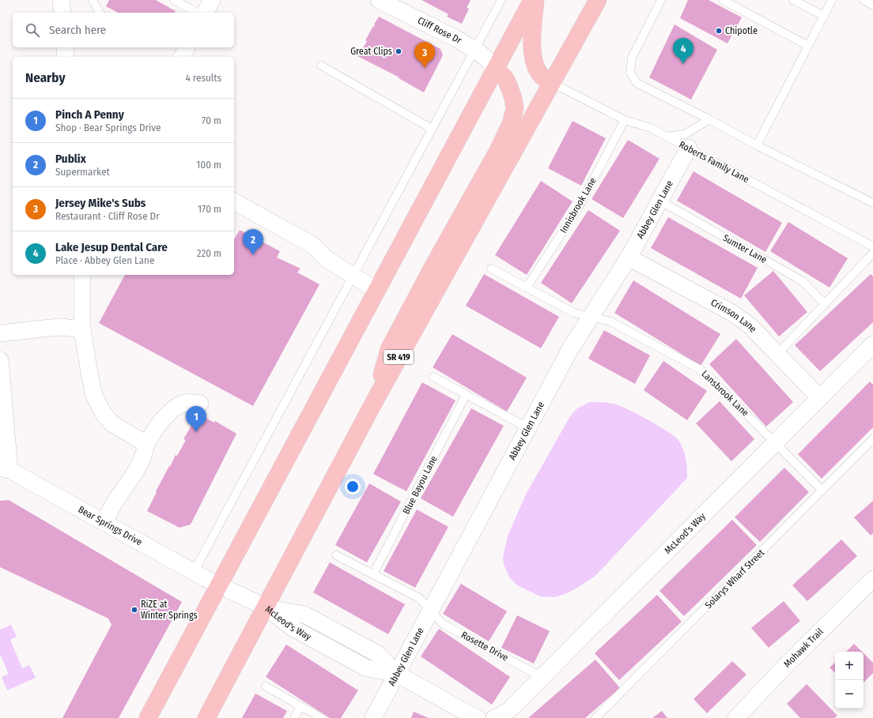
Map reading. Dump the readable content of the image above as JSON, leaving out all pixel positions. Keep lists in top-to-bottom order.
{
  "streets": {
    "main road": ["SR 419"],
    "street": [
      "Cliff Rose Dr",
      "Abbey Glen Lane",
      "Crimson Lane",
      "Bear Springs Drive",
      "McLeod's Way",
      "Mohawk Trail"
    ],
    "lane": [
      "Roberts Family Lane",
      "Innisbrook Lane",
      "Sumter Lane",
      "Lansbrook Lane",
      "Blue Bayou Lane",
      "Solarys Wharf Street",
      "Rosette Drive"
    ]
  },
  "crossings": [
    ["Roberts Family Lane", "Innisbrook Lane"],
    ["Roberts Family Lane", "Abbey Glen Lane"],
    ["Roberts Family Lane", "SR 419"],
    ["Abbey Glen Lane", "Sumter Lane"],
    ["Abbey Glen Lane", "Crimson Lane"],
    ["Abbey Glen Lane", "Lansbrook Lane"],
    ["Abbey Glen Lane", "McLeod's Way"],
    ["Abbey Glen Lane", "Rosette Drive"],
    ["Crimson Lane", "McLeod's Way"],
    ["SR 419", "McLeod's Way"],
    ["Lansbrook Lane", "McLeod's Way"],
    ["Lansbrook Lane", "Solarys Wharf Street"],
    ["Bear Springs Drive", "McLeod's Way"],
    ["McLeod's Way", "Rosette Drive"]
  ],
  "places": ["Chipotle", "Great Clips", "RiZE at Winter Springs"],
  "page": {
    "search": "Search here",
    "pins": [
      "4",
      "3",
      "2",
      "1"
    ],
    "heading": ["Nearby", "4 results"],
    "list": [
      {
        "mark": "1",
        "name": "Pinch A Penny",
        "note": "Shop · Bear Springs Drive",
        "value": "70 m"
      },
      {
        "mark": "2",
        "name": "Publix",
        "note": "Supermarket",
        "value": "100 m"
      },
      {
        "mark": "3",
        "name": "Jersey Mike's Subs",
        "note": "Restaurant · Cliff Rose Dr",
        "value": "170 m"
      },
      {
        "mark": "4",
        "name": "Lake Jesup Dental Care",
        "note": "Place · Abbey Glen Lane",
        "value": "220 m"
      }
    ],
    "map_buttons": ["+", "−"]
  }
}
